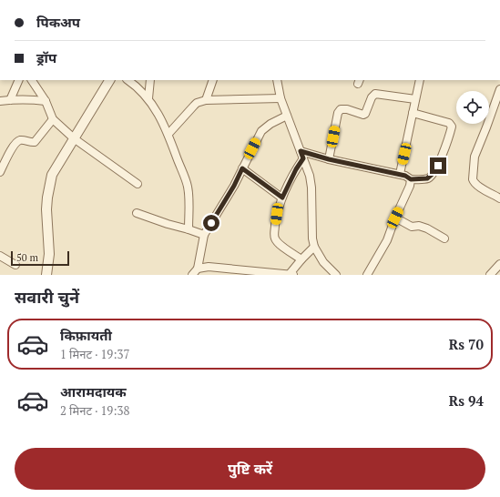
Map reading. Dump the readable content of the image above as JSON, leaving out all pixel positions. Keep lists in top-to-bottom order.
{
  "scale_bar": "50 m",
  "page": {
    "banner": ["पिकअप", "ड्रॉप"],
    "scale": "50 m",
    "heading": "सवारी चुनें",
    "list": [
      {
        "name": "किफ़ायती",
        "note": "1 मिनट · 19:37",
        "value": "Rs 70"
      },
      {
        "name": "आरामदायक",
        "note": "2 मिनट · 19:38",
        "value": "Rs 94"
      }
    ],
    "buttons": "पुष्टि करें"
  }
}
